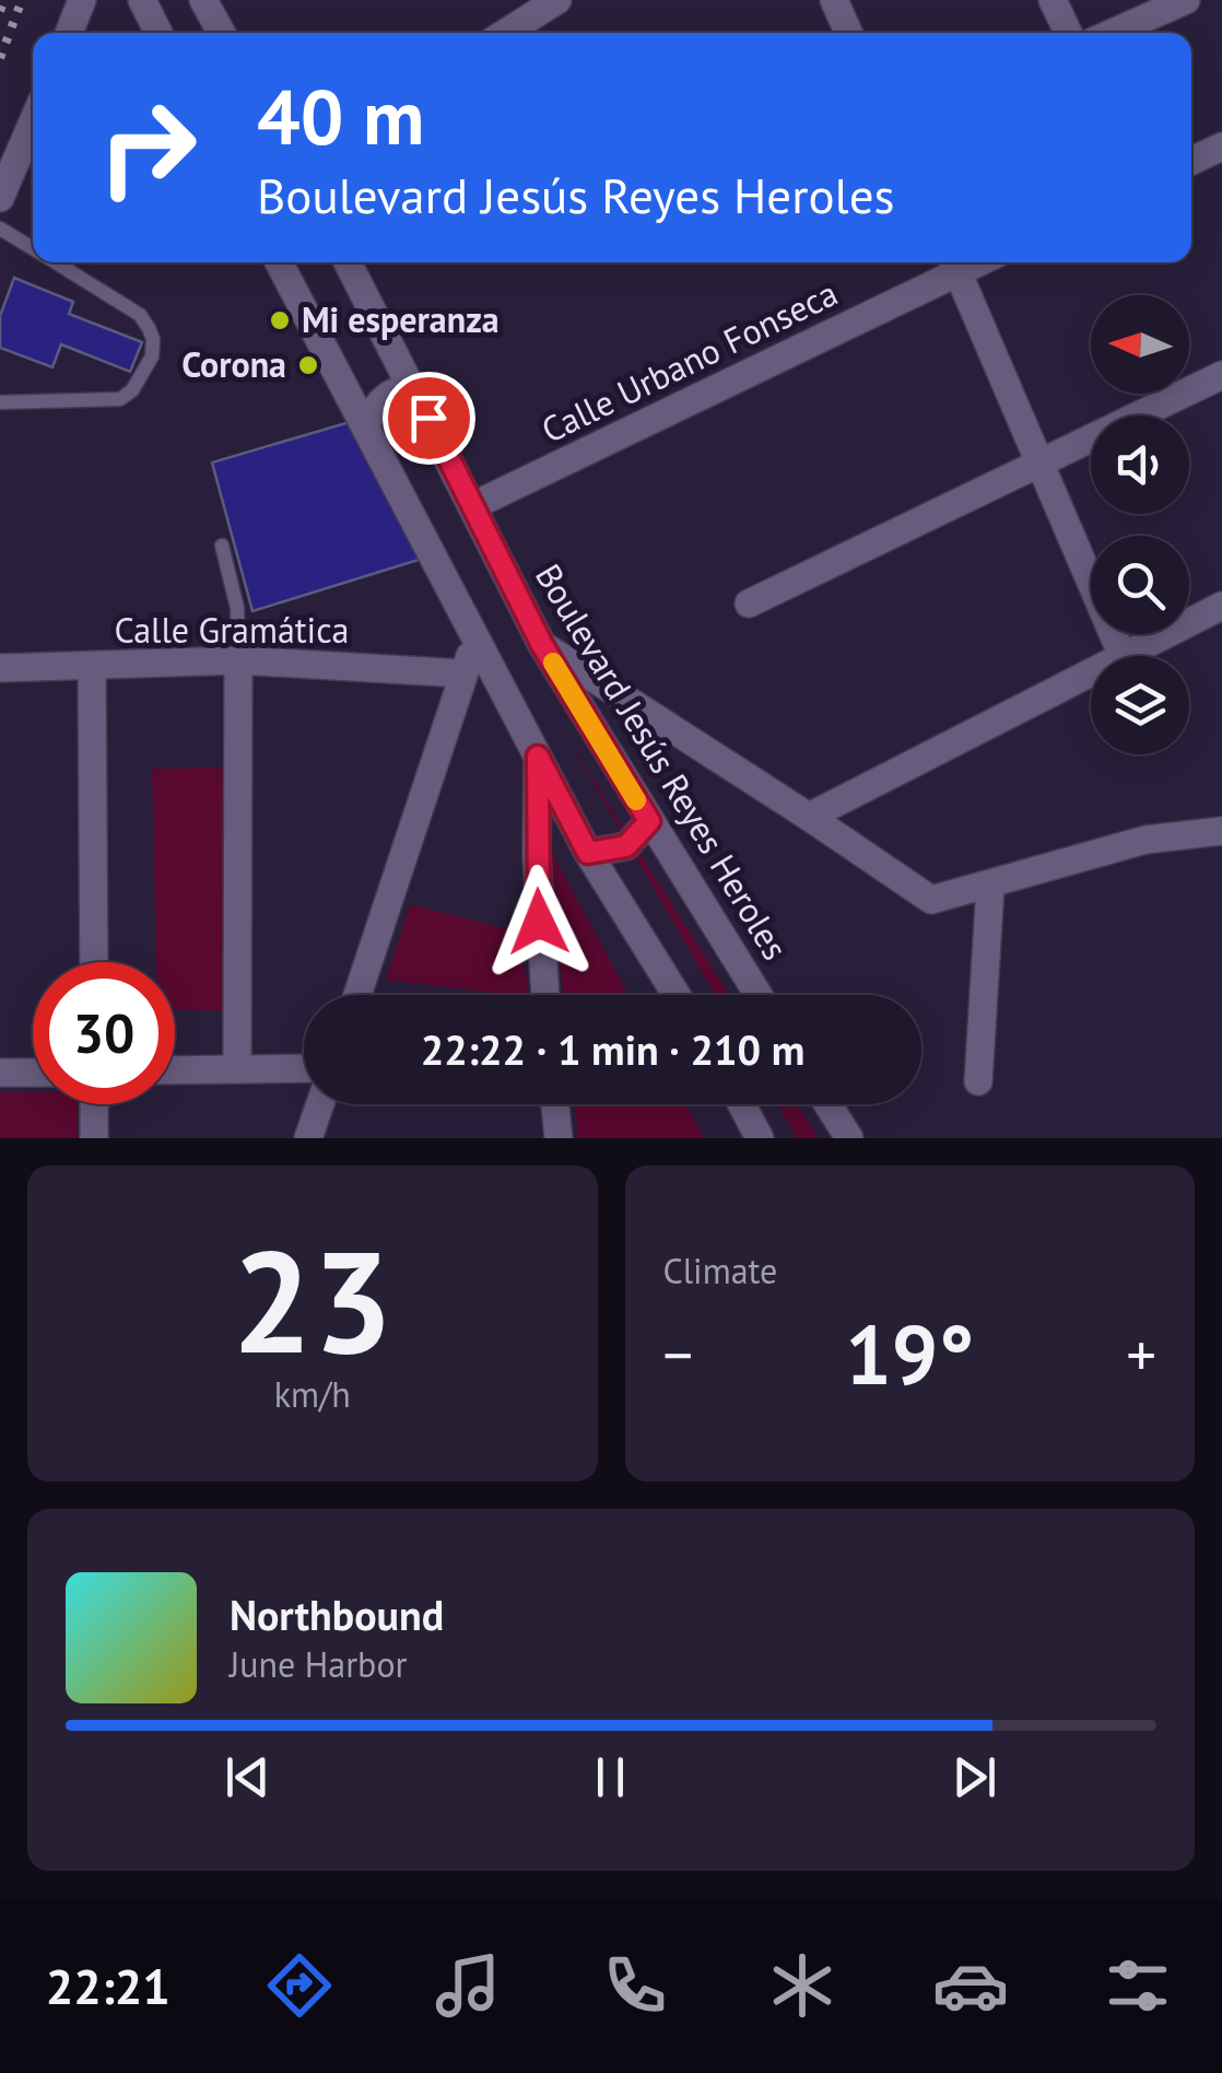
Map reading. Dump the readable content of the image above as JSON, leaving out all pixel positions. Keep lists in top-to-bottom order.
{
  "streets": {
    "street": ["Calle Urbano Fonseca", "Calle Gramática", "Boulevard Jesús Reyes Heroles"]
  },
  "crossings": [
    ["Calle Urbano Fonseca", "Boulevard Jesús Reyes Heroles"]
  ],
  "places": ["Mi esperanza", "Corona"],
  "north": "left",
  "page": {
    "turn": ["40 m", "Boulevard Jesús Reyes Heroles"],
    "limit": "30",
    "trip": "22:22 · 1 min · 210 m",
    "tile": [
      ["23", "km/h"],
      "Climate"
    ],
    "heat": ["−", "19°", "+"],
    "song": ["Northbound", "June Harbor"],
    "tabs": "22:21"
  }
}
